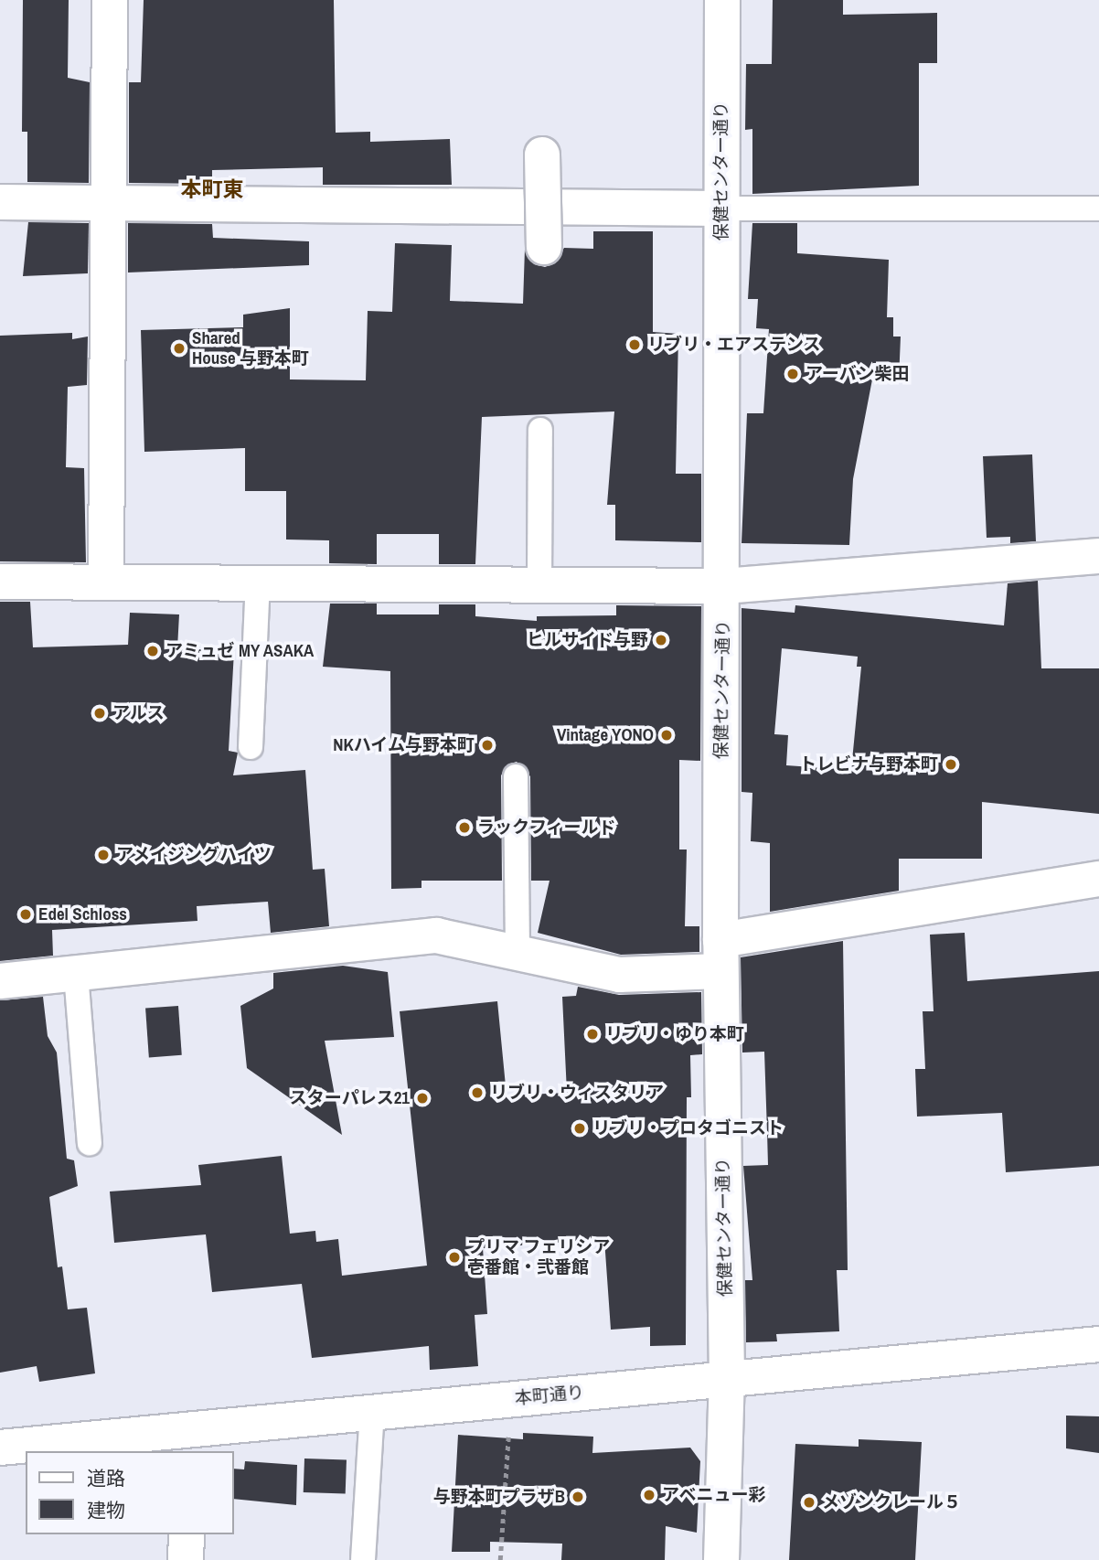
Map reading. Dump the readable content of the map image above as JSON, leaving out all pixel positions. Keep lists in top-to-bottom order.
{
  "streets": {
    "street": ["保健センター通り", "本町通り"]
  },
  "crossings": [
    ["保健センター通り", "本町通り"]
  ],
  "districts": ["本町東"],
  "places": [
    "リブリ・エアステンス",
    "Shared House 与野本町",
    "アーバン柴田",
    "ヒルサイド与野",
    "アミュゼ MY ASAKA",
    "アルス",
    "Vintage YONO",
    "NKハイム与野本町",
    "トレビナ与野本町",
    "ラックフィールド",
    "アメイジングハイツ",
    "Edel Schloss",
    "リブリ・ゆり本町",
    "リブリ・ウィスタリア",
    "スターパレス21",
    "リブリ・プロタゴニスト",
    "プリマ フェリシア 壱番館・弐番館",
    "アベニュー彩",
    "与野本町プラザB",
    "メゾンクレール５"
  ],
  "legend": ["道路", "建物"]
}
